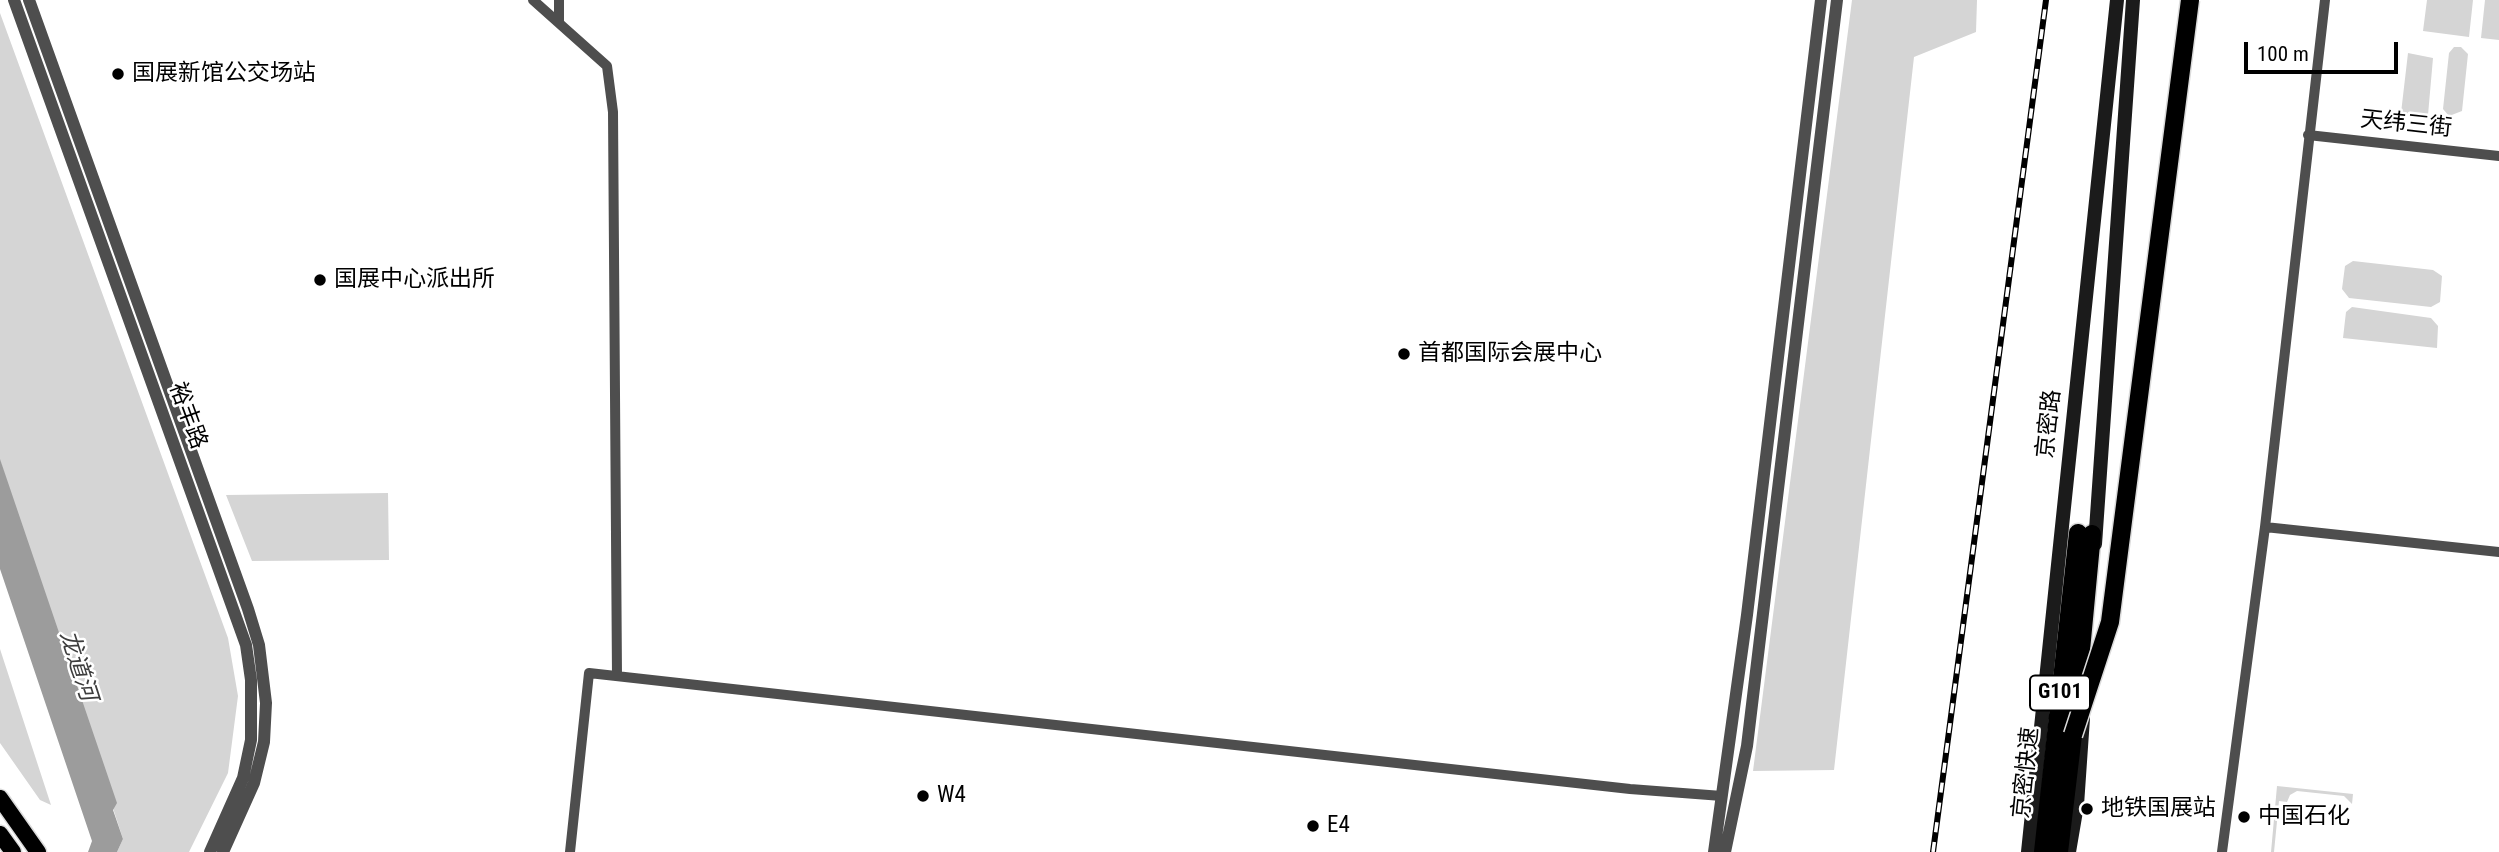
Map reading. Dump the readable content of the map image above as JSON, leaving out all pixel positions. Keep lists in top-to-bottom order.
{
  "streets": {
    "highway": ["G101", "京密快速"],
    "main road": ["京密路"],
    "street": ["天纬三街", "裕丰路"]
  },
  "water": ["龙道河"],
  "places": [
    "国展新馆公交场站",
    "国展中心派出所",
    "首都国际会展中心",
    "W4",
    "地铁国展站",
    "中国石化",
    "E4"
  ],
  "scale_bar": "100 m"
}
